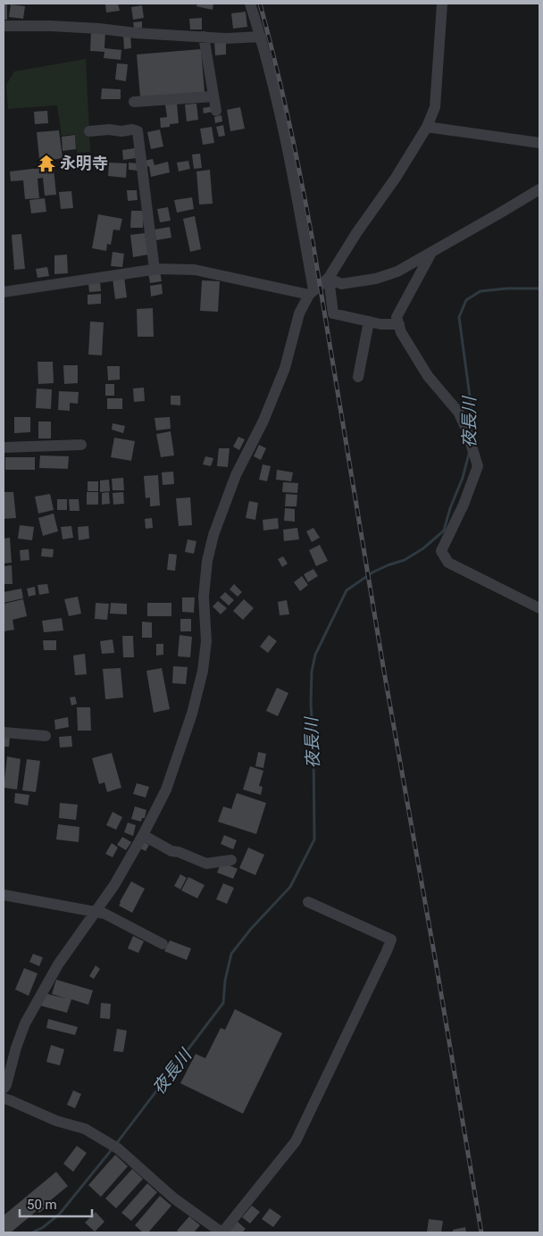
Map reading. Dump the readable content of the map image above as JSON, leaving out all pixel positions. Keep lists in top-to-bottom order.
{
  "water": ["夜長川"],
  "places": {
    "temple": ["永明寺"]
  },
  "scale_bar": "50 m"
}
